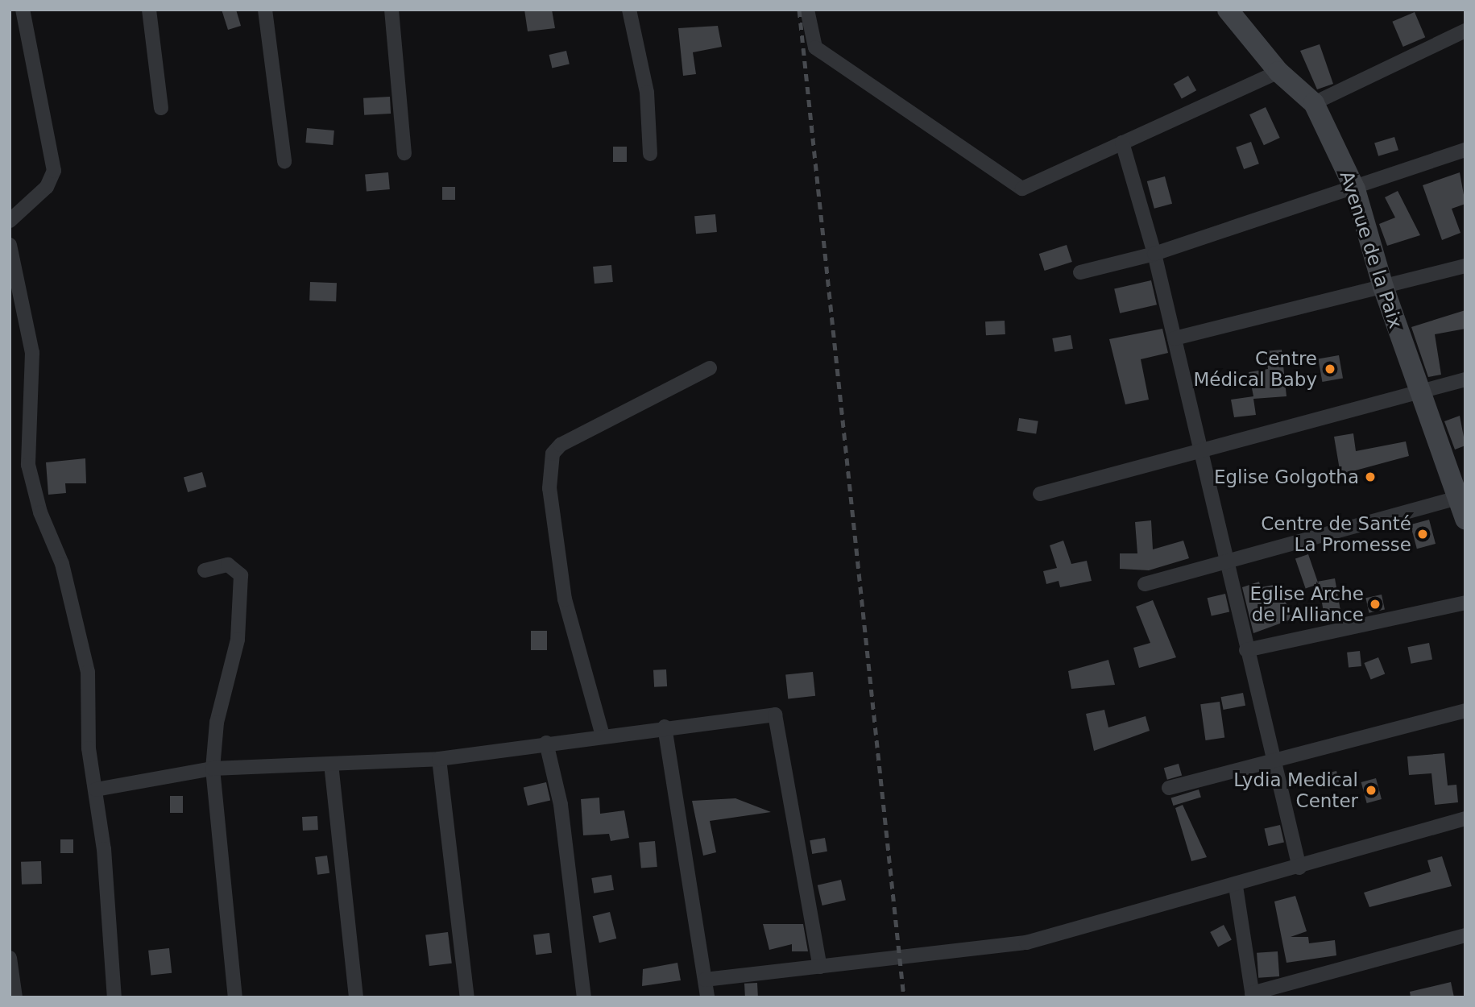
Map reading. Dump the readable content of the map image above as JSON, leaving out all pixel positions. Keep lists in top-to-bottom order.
{
  "streets": {
    "street": ["Avenue de la Paix"]
  },
  "places": [
    "Centre Médical Baby",
    "Eglise Golgotha",
    "Centre de Santé La Promesse",
    "Eglise Arche de l'Alliance",
    "Lydia Medical Center"
  ]
}
